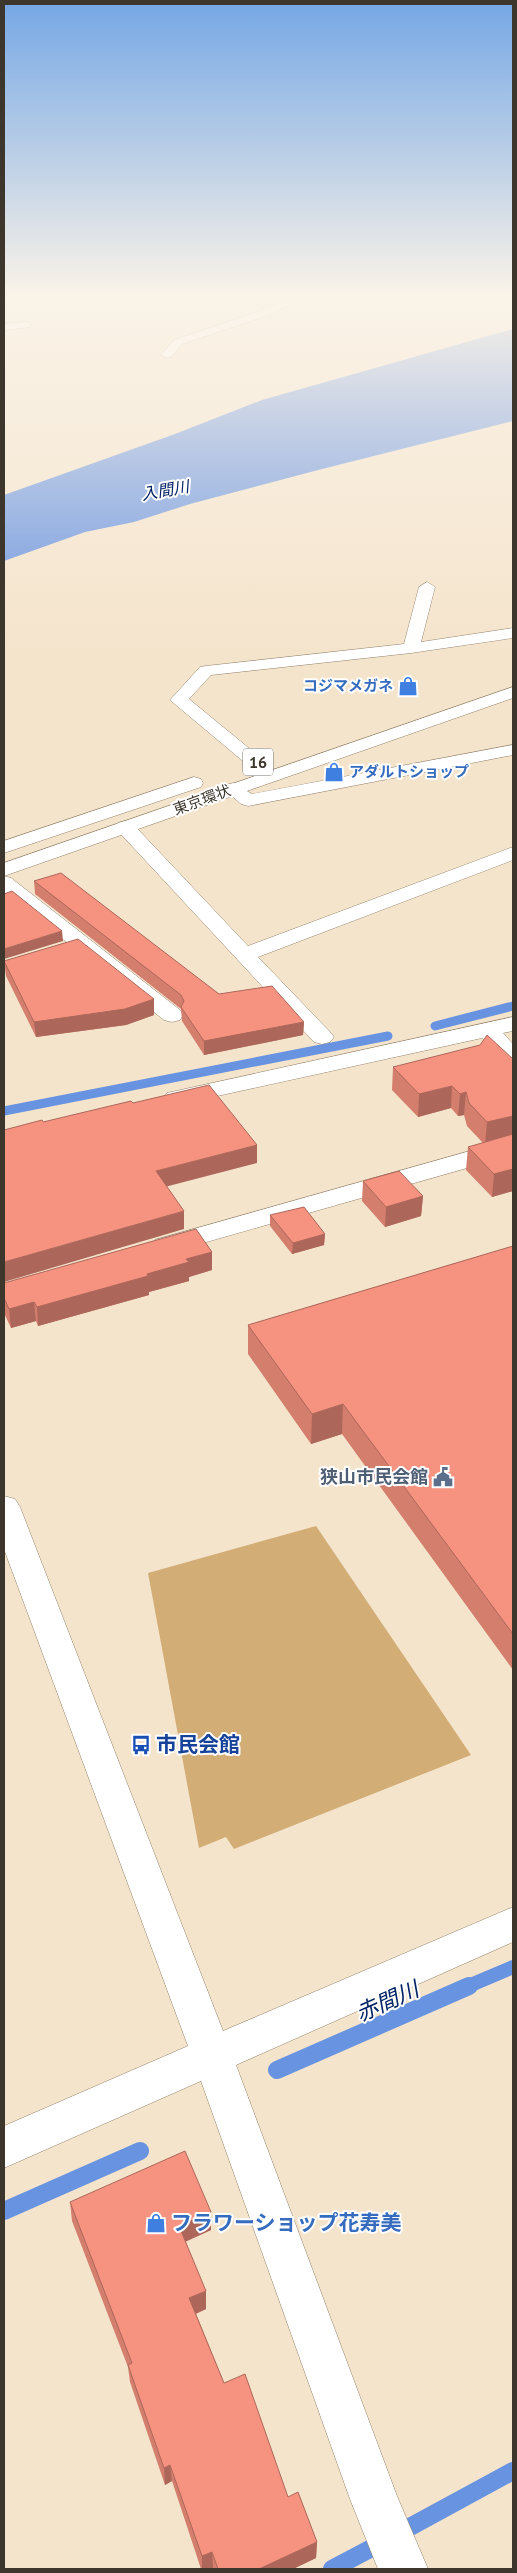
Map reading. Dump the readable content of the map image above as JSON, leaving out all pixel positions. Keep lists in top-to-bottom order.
{
  "streets": {
    "main road": ["16", "東京環状"]
  },
  "water": ["入間川", "赤間川"],
  "places": {
    "shop": ["コジマメガネ", "アダルトショップ", "フラワーショップ花寿美"],
    "public building": ["狭山市民会館"],
    "bus stop": ["市民会館"]
  }
}
